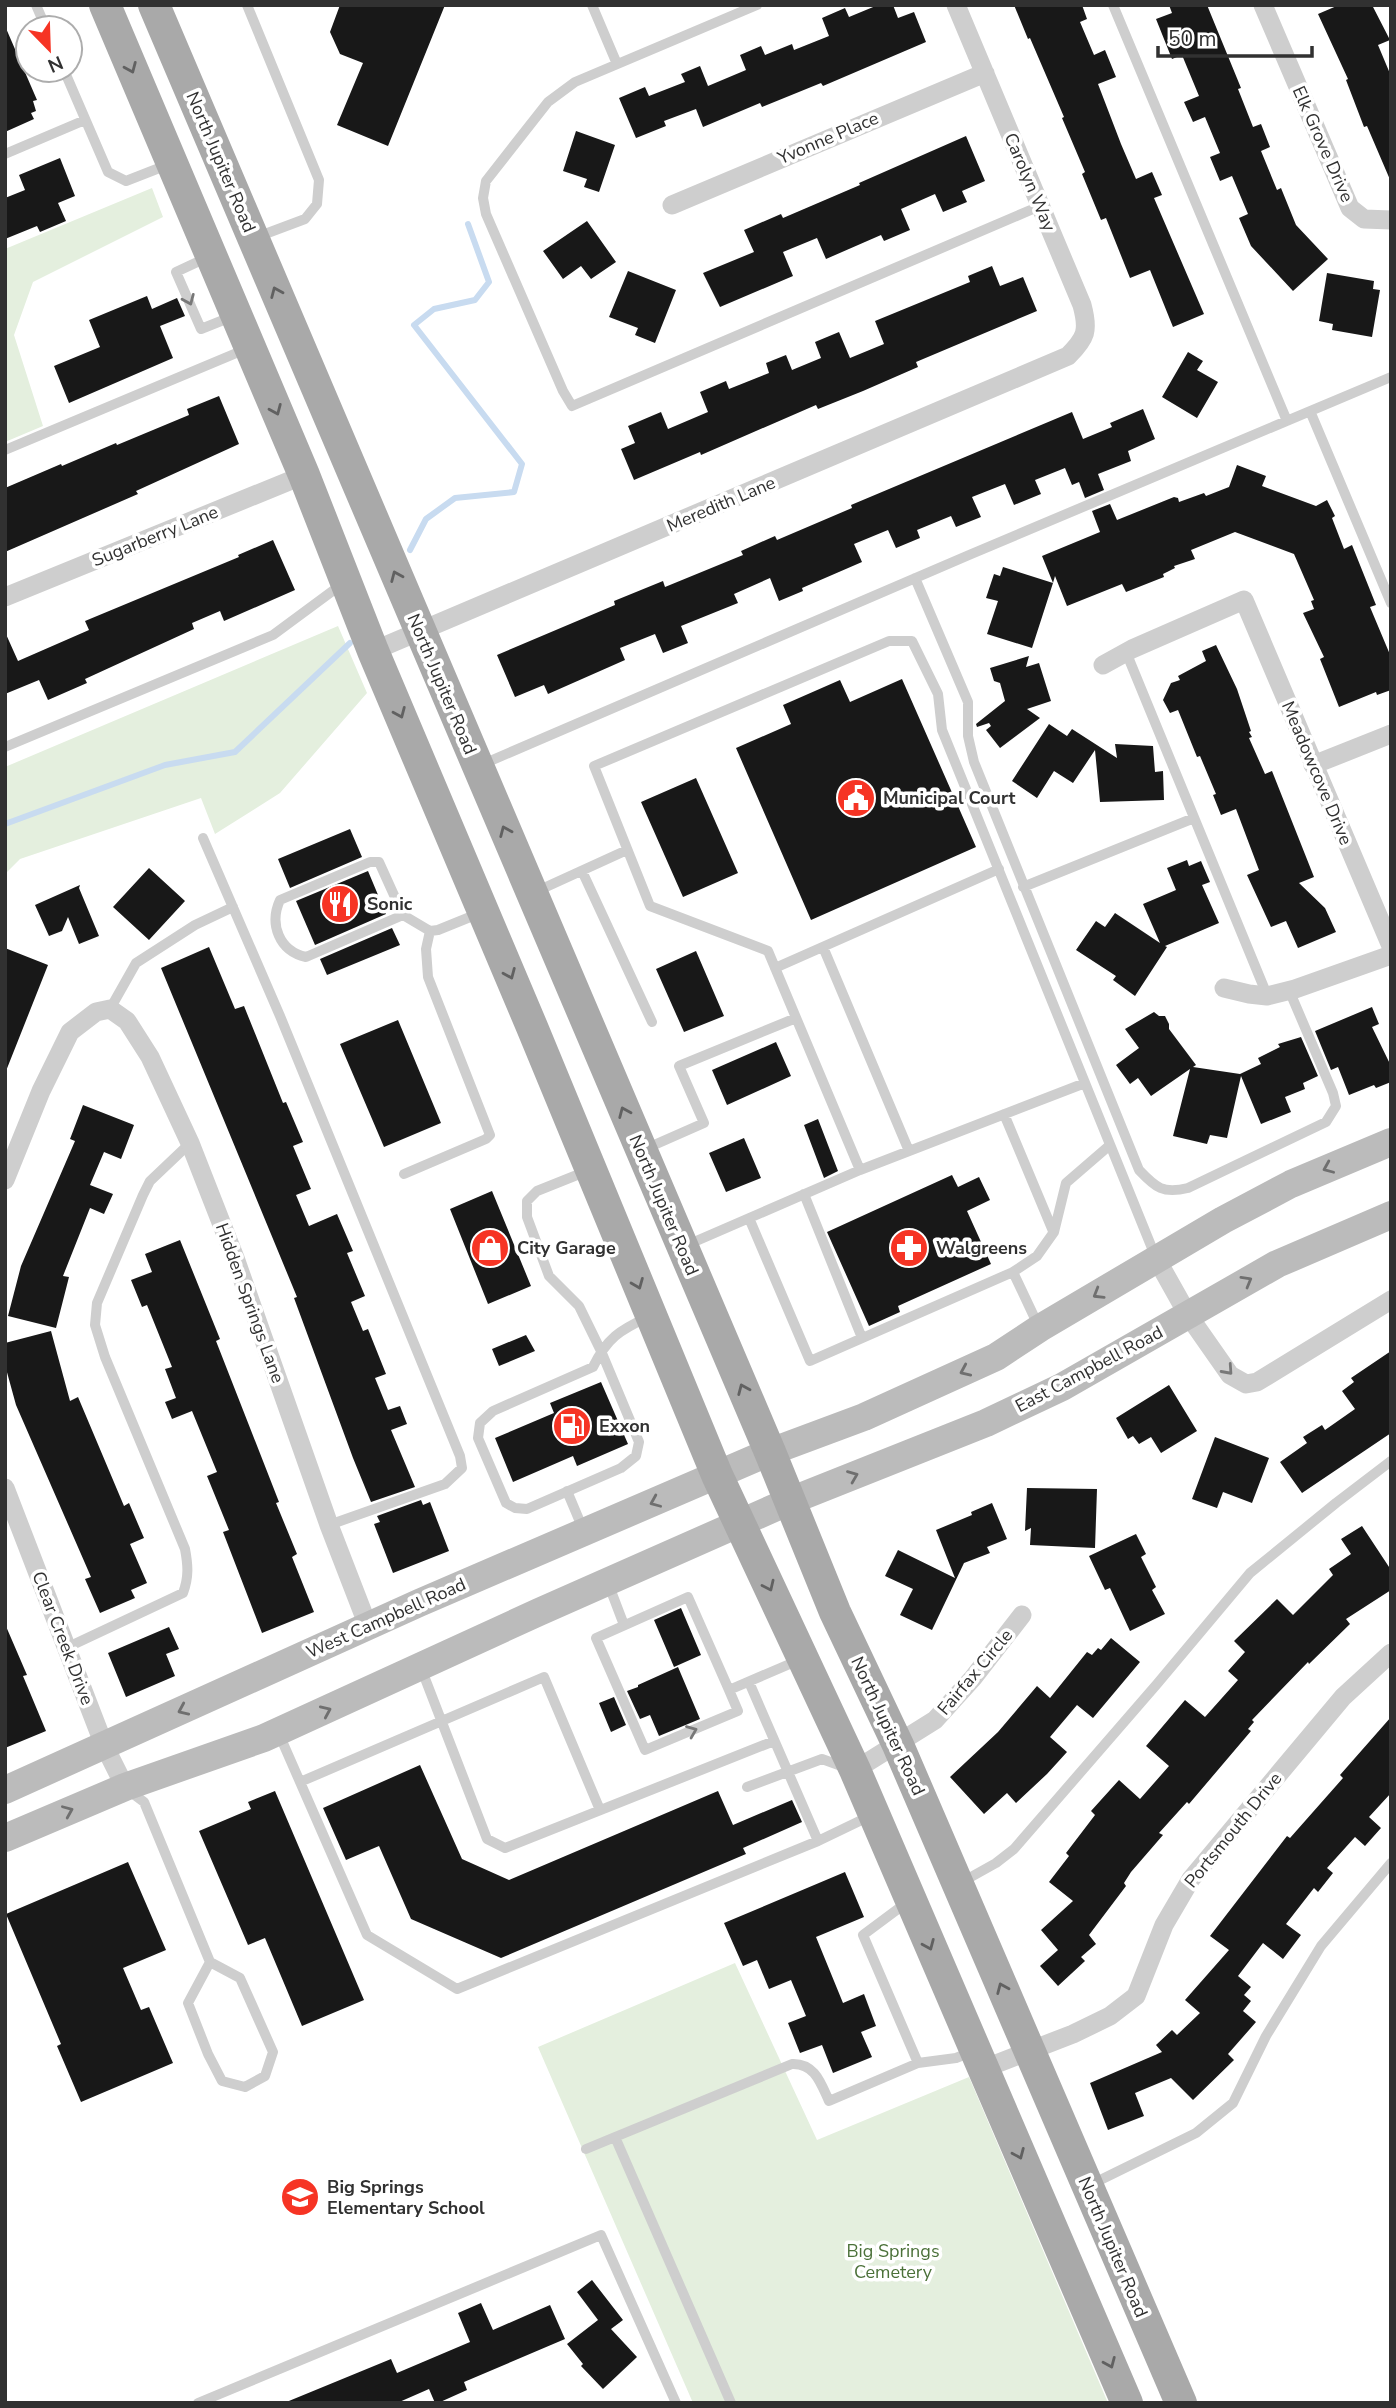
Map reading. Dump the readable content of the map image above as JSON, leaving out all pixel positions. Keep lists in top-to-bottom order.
{
  "streets": {
    "main road": ["North Jupiter Road", "East Campbell Road", "West Campbell Road"],
    "street": [
      "Yvonne Place",
      "Elk Grove Drive",
      "Carolyn Way",
      "Meredith Lane",
      "Sugarberry Lane",
      "Meadowcove Drive",
      "Hidden Springs Lane",
      "Clear Creek Drive",
      "Fairfax Circle",
      "Portsmouth Drive"
    ]
  },
  "crossings": [
    ["Yvonne Place", "Carolyn Way"],
    ["North Jupiter Road", "Meredith Lane"],
    ["North Jupiter Road", "East Campbell Road"],
    ["North Jupiter Road", "West Campbell Road"],
    ["North Jupiter Road", "Fairfax Circle"],
    ["North Jupiter Road", "Portsmouth Drive"],
    ["Carolyn Way", "Meredith Lane"],
    ["Hidden Springs Lane", "West Campbell Road"],
    ["West Campbell Road", "Clear Creek Drive"]
  ],
  "parks": ["Big Springs Cemetery"],
  "places": {
    "public building": ["Municipal Court"],
    "restaurant": ["Sonic"],
    "shop": ["City Garage"],
    "pharmacy": ["Walgreens"],
    "fuel station": ["Exxon"],
    "school or university": ["Big Springs Elementary School"]
  },
  "scale_bar": "50 m",
  "north": "bottom right"
}
